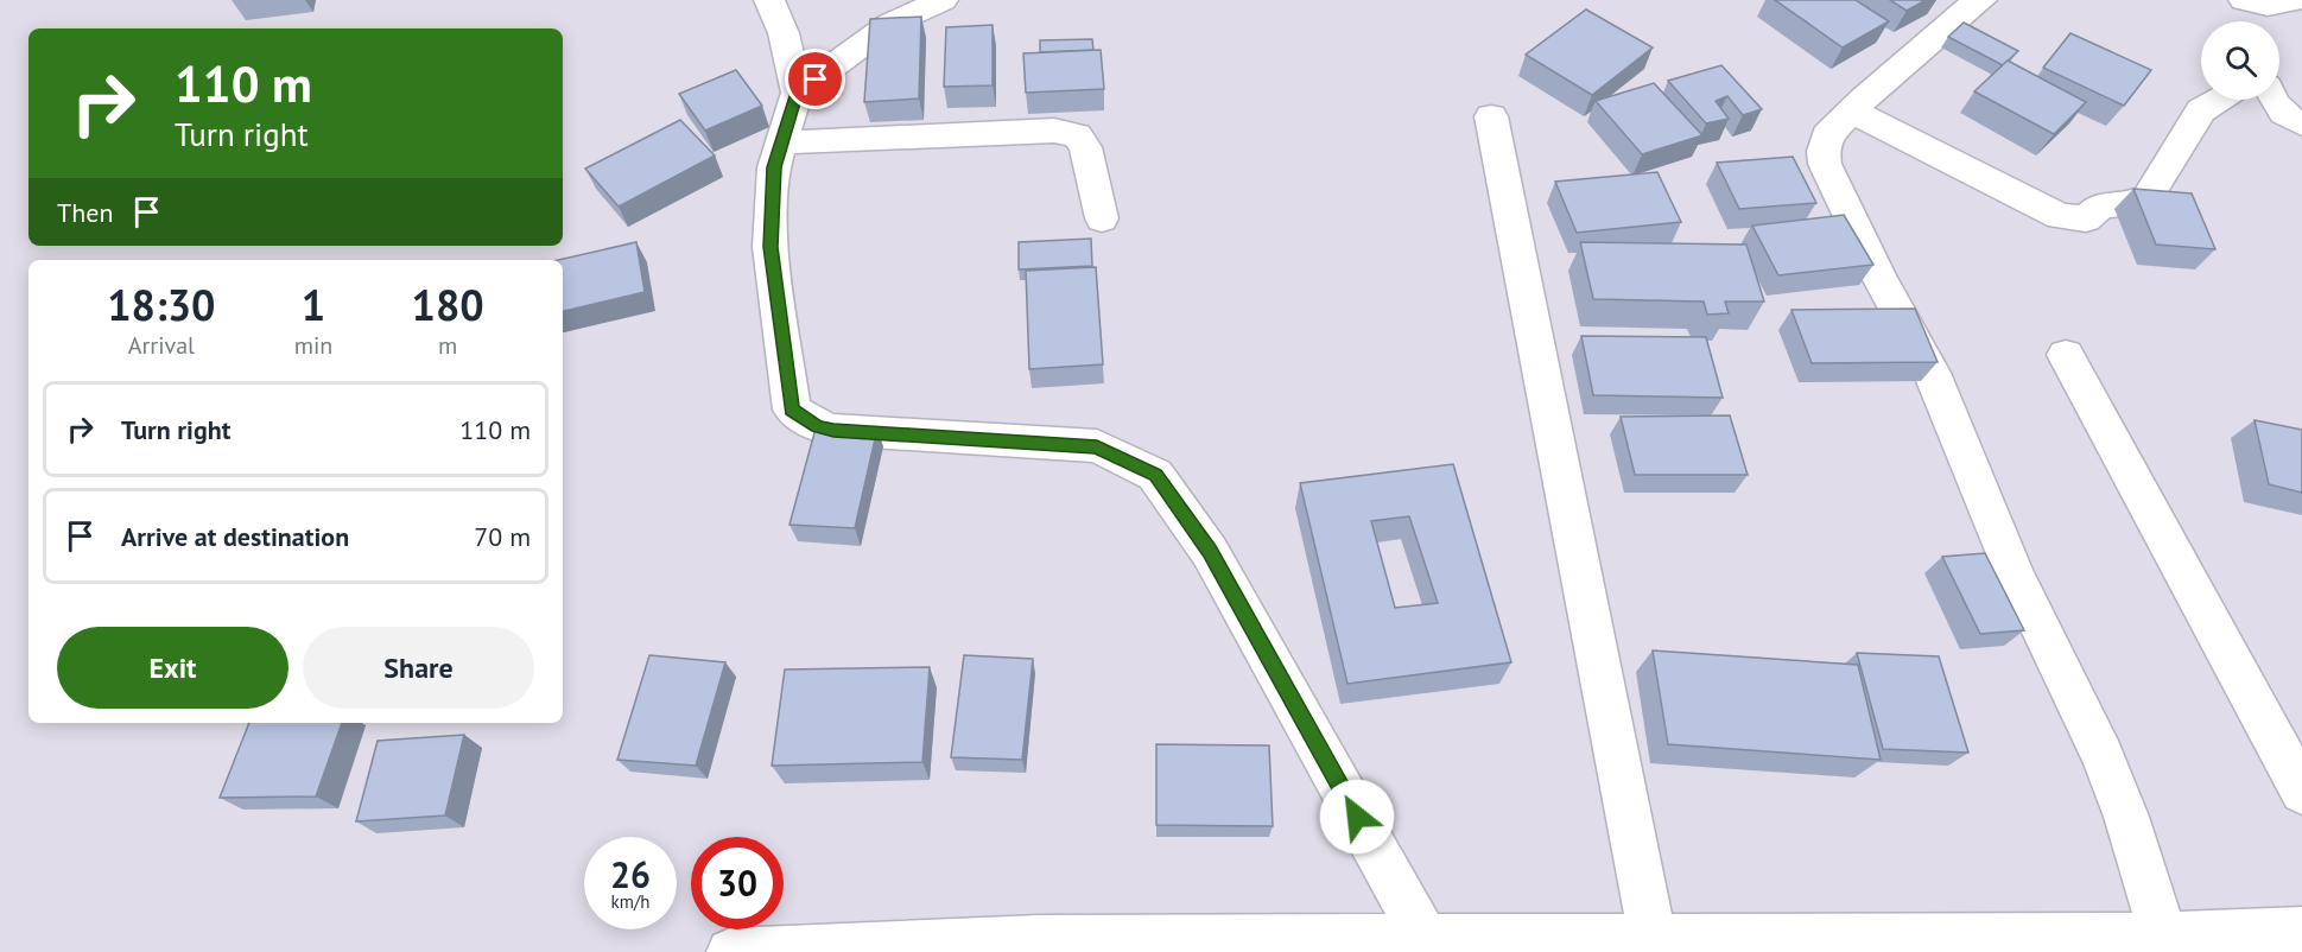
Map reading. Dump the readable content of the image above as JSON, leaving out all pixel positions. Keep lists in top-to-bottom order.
{
  "page": {
    "turn": ["110 m", "Turn right"],
    "then": "Then",
    "eta": [
      "18:30",
      "Arrival",
      "1",
      "min",
      "180",
      "m"
    ],
    "list": [
      {
        "name": "Turn right",
        "value": "110 m"
      },
      {
        "name": "Arrive at destination",
        "value": "70 m"
      }
    ],
    "buttons": ["Exit", "Share"],
    "speed": "26 km/h",
    "limit": "30"
  }
}
